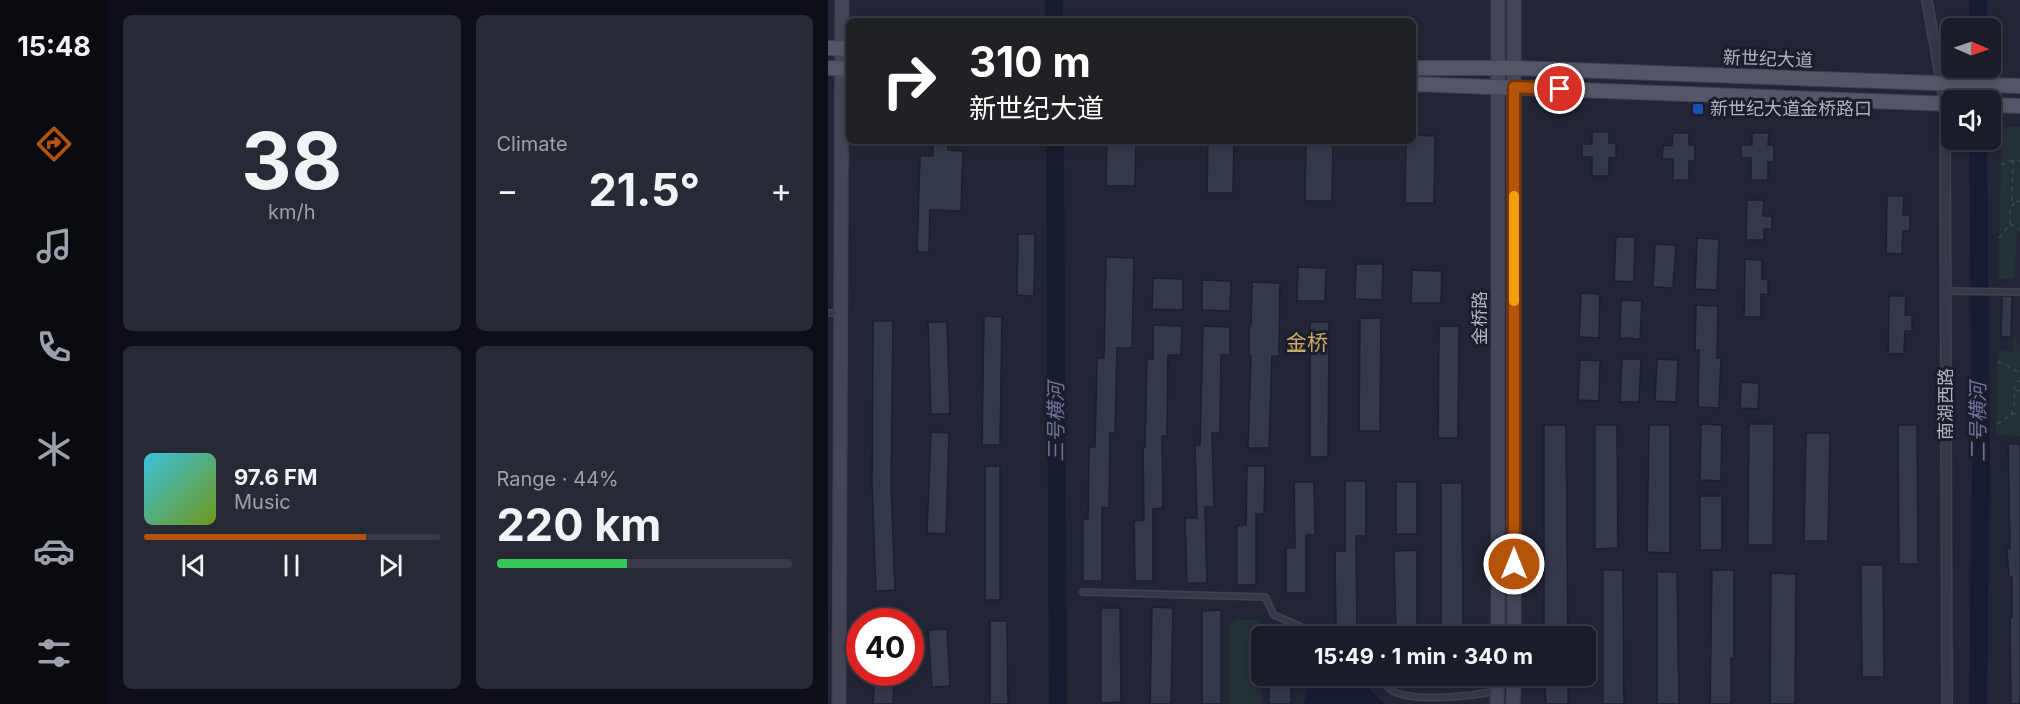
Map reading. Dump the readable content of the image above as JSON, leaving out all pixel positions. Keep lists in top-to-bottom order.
{
  "streets": {
    "main road": ["新世纪大道"],
    "street": ["金桥路", "南湖西路"]
  },
  "crossings": [
    ["新世纪大道", "金桥路"],
    ["新世纪大道", "南湖西路"]
  ],
  "districts": ["金桥"],
  "water": ["三号横河", "二号横河"],
  "places": {
    "transit": ["新世纪大道金桥路口"]
  },
  "north": "right",
  "page": {
    "tabs": "15:48",
    "tile": [
      ["38", "km/h"],
      "Climate",
      ["Range · 44%", "220 km"]
    ],
    "turn": ["310 m", "新世纪大道"],
    "heat": ["−", "21.5°", "+"],
    "song": ["97.6 FM", "Music"],
    "limit": "40",
    "trip": "15:49 · 1 min · 340 m"
  }
}
